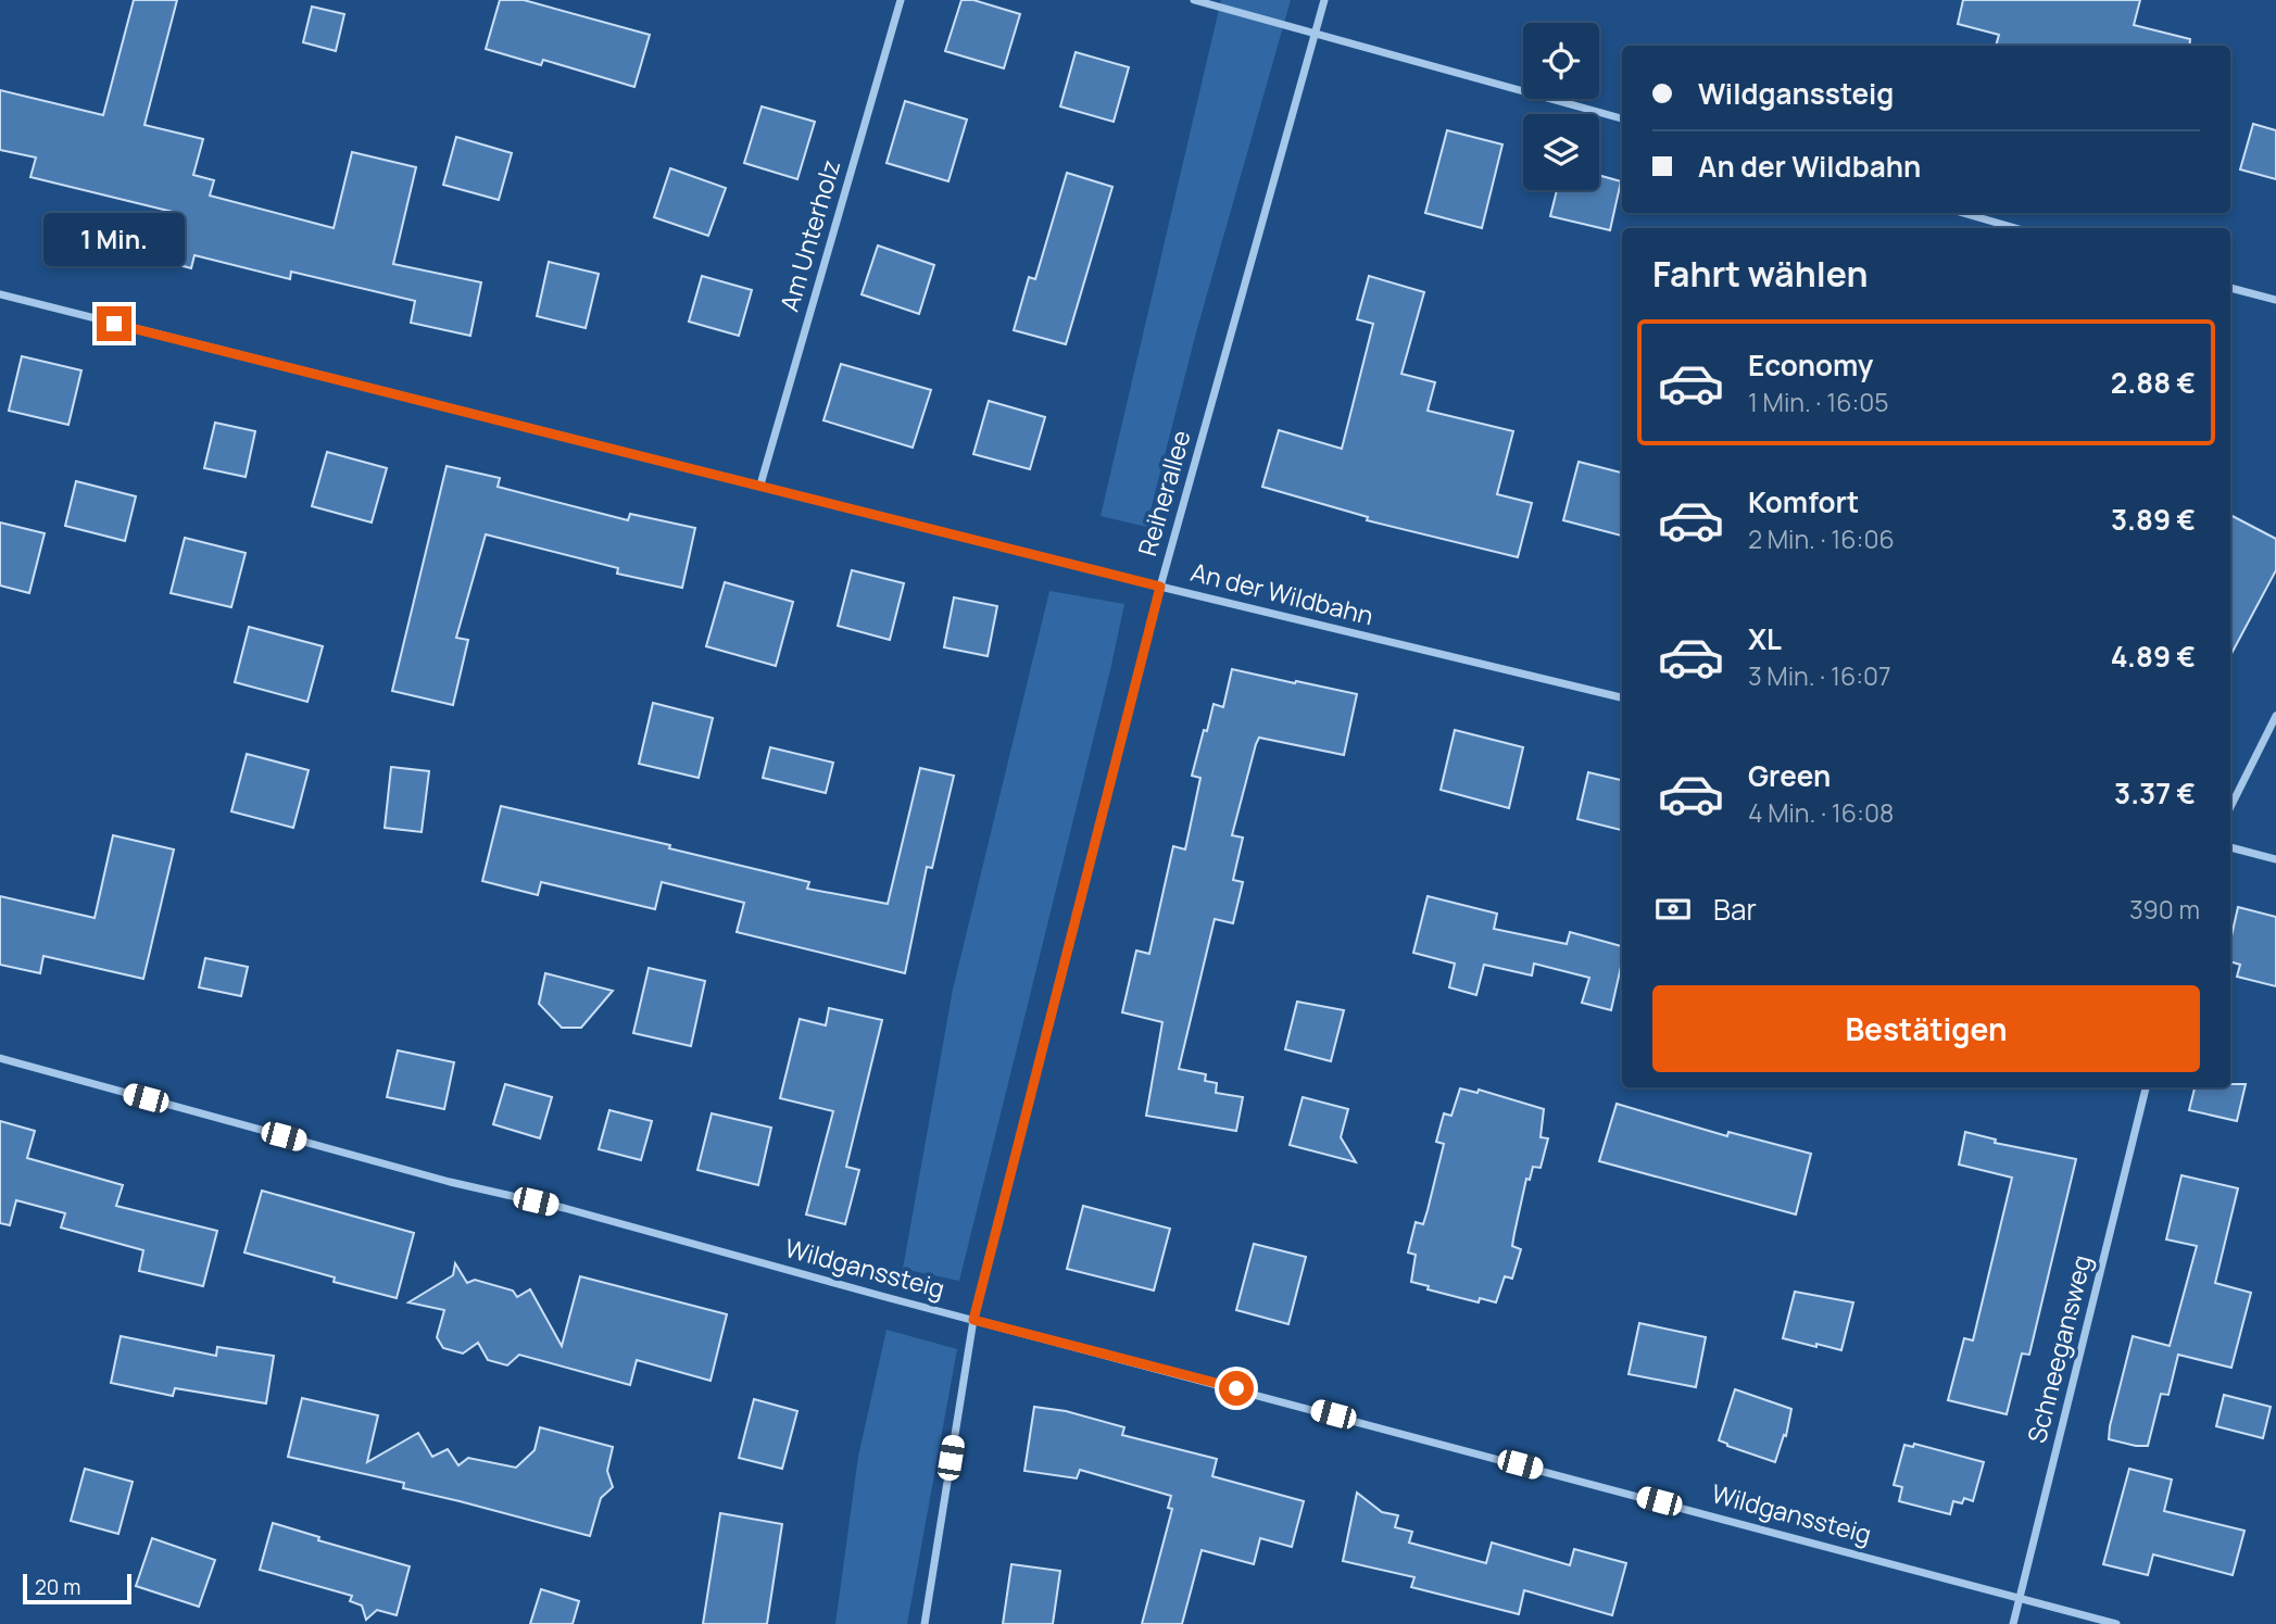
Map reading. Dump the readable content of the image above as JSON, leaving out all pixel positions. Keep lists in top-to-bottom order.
{
  "streets": {
    "street": [
      "Am Unterholz",
      "Reiherallee",
      "An der Wildbahn",
      "Wildganssteig",
      "Schneegansweg"
    ]
  },
  "crossings": [
    ["Am Unterholz", "An der Wildbahn"],
    ["Reiherallee", "An der Wildbahn"],
    ["Reiherallee", "Wildganssteig"],
    ["Wildganssteig", "Schneegansweg"]
  ],
  "scale_bar": "20 m",
  "page": {
    "banner": ["Wildganssteig", "An der Wildbahn"],
    "bubble": "1 Min.",
    "heading": "Fahrt wählen",
    "list": [
      {
        "name": "Economy",
        "note": "1 Min. · 16:05",
        "value": "2.88 €"
      },
      {
        "name": "Komfort",
        "note": "2 Min. · 16:06",
        "value": "3.89 €"
      },
      {
        "name": "XL",
        "note": "3 Min. · 16:07",
        "value": "4.89 €"
      },
      {
        "name": "Green",
        "note": "4 Min. · 16:08",
        "value": "3.37 €"
      }
    ],
    "pay": ["Bar", "390 m"],
    "buttons": "Bestätigen",
    "scale": "20 m"
  }
}
